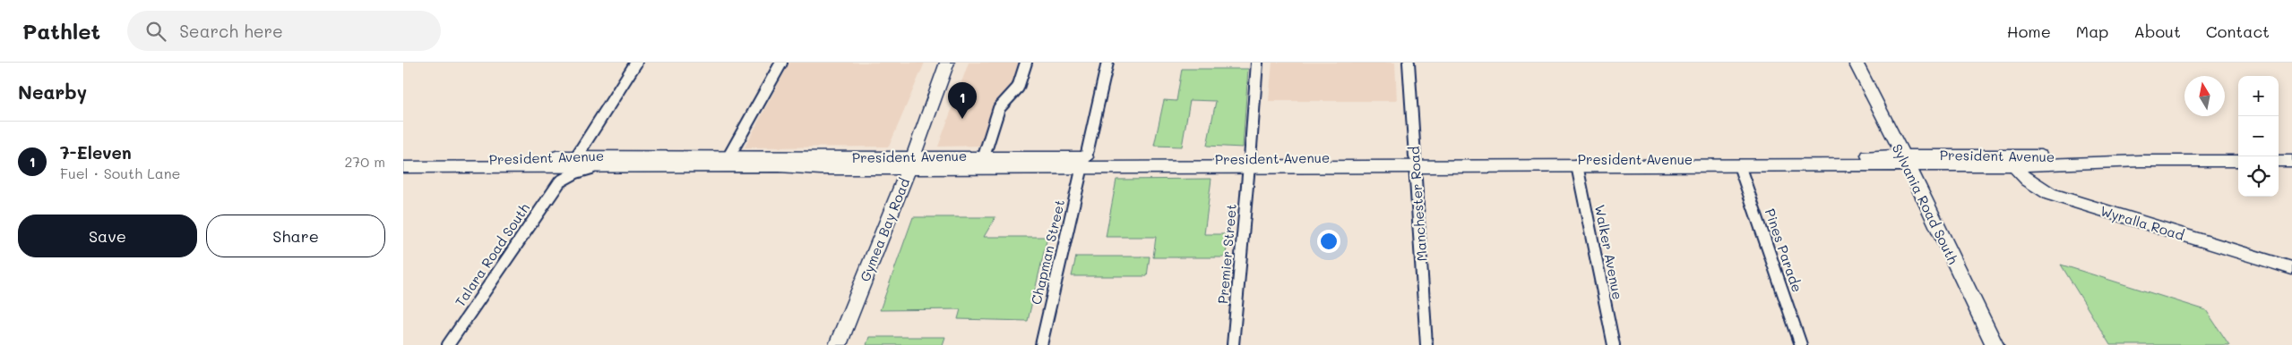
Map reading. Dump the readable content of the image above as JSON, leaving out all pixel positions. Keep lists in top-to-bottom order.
{
  "streets": {
    "main road": [
      "President Avenue",
      "Sylvania Road South",
      "Wyralla Road",
      "Gymea Bay Road"
    ],
    "street": [
      "Manchester Road",
      "Pines Parade",
      "Chapman Street",
      "Walker Avenue",
      "Premier Street",
      "Talara Road South"
    ]
  },
  "crossings": [
    ["President Avenue", "Manchester Road"],
    ["President Avenue", "Sylvania Road South"],
    ["President Avenue", "Wyralla Road"],
    ["President Avenue", "Gymea Bay Road"],
    ["President Avenue", "Pines Parade"],
    ["President Avenue", "Chapman Street"],
    ["President Avenue", "Walker Avenue"],
    ["President Avenue", "Premier Street"],
    ["President Avenue", "Talara Road South"]
  ],
  "north": "top",
  "page": {
    "header": "Pathlet",
    "search": "Search here",
    "nav": [
      "Home",
      "Map",
      "About",
      "Contact"
    ],
    "heading": "Nearby",
    "map_buttons": ["+", "−"],
    "pins": "1",
    "list": [
      {
        "mark": "1",
        "name": "7-Eleven",
        "note": "Fuel · South Lane",
        "value": "270 m"
      }
    ],
    "buttons": ["Save", "Share"]
  }
}
